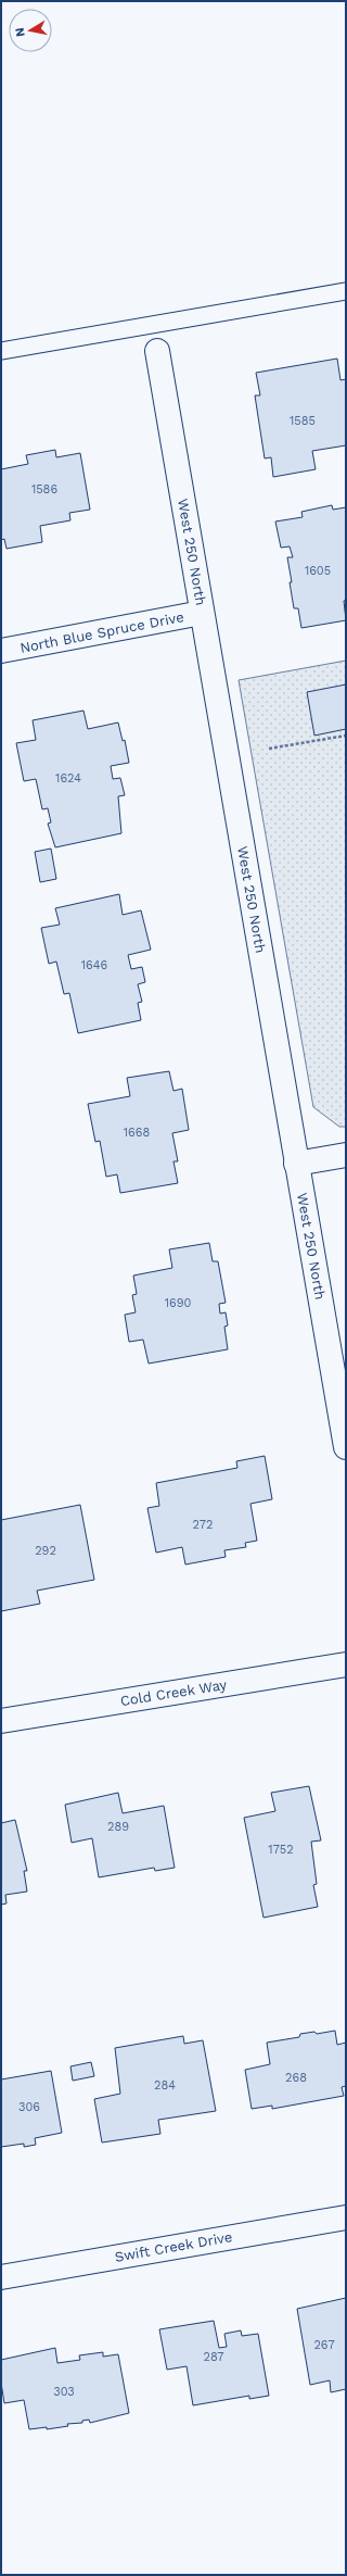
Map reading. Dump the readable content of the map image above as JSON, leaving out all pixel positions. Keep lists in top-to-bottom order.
{
  "streets": {
    "street": [
      "West 250 North",
      "North Blue Spruce Drive",
      "Cold Creek Way",
      "Swift Creek Drive"
    ]
  },
  "crossings": [
    ["West 250 North", "North Blue Spruce Drive"]
  ],
  "house_numbers": [
    "1585",
    "1586",
    "1605",
    "1624",
    "1646",
    "1668",
    "1690",
    "272",
    "292",
    "289",
    "1752",
    "268",
    "284",
    "306",
    "267",
    "287",
    "303"
  ],
  "north": "left"
}
